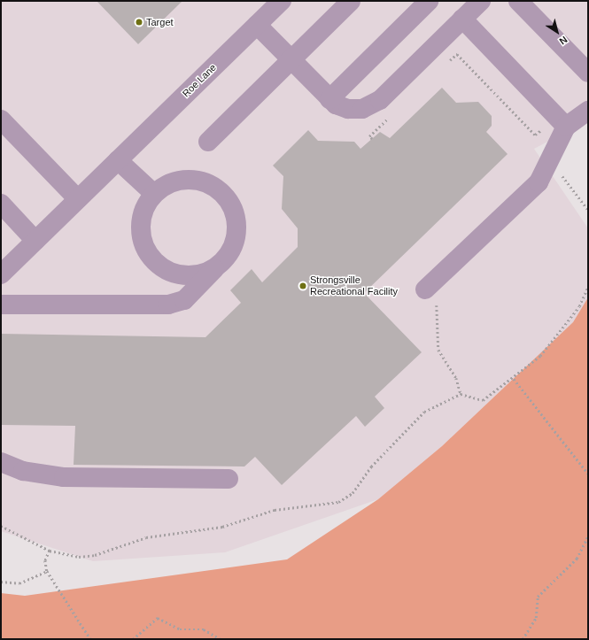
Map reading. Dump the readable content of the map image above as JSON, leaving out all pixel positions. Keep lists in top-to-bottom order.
{
  "streets": {
    "street": ["Roe Lane"]
  },
  "places": ["Target", "Strongsville Recreational Facility"],
  "north": "bottom right"
}
